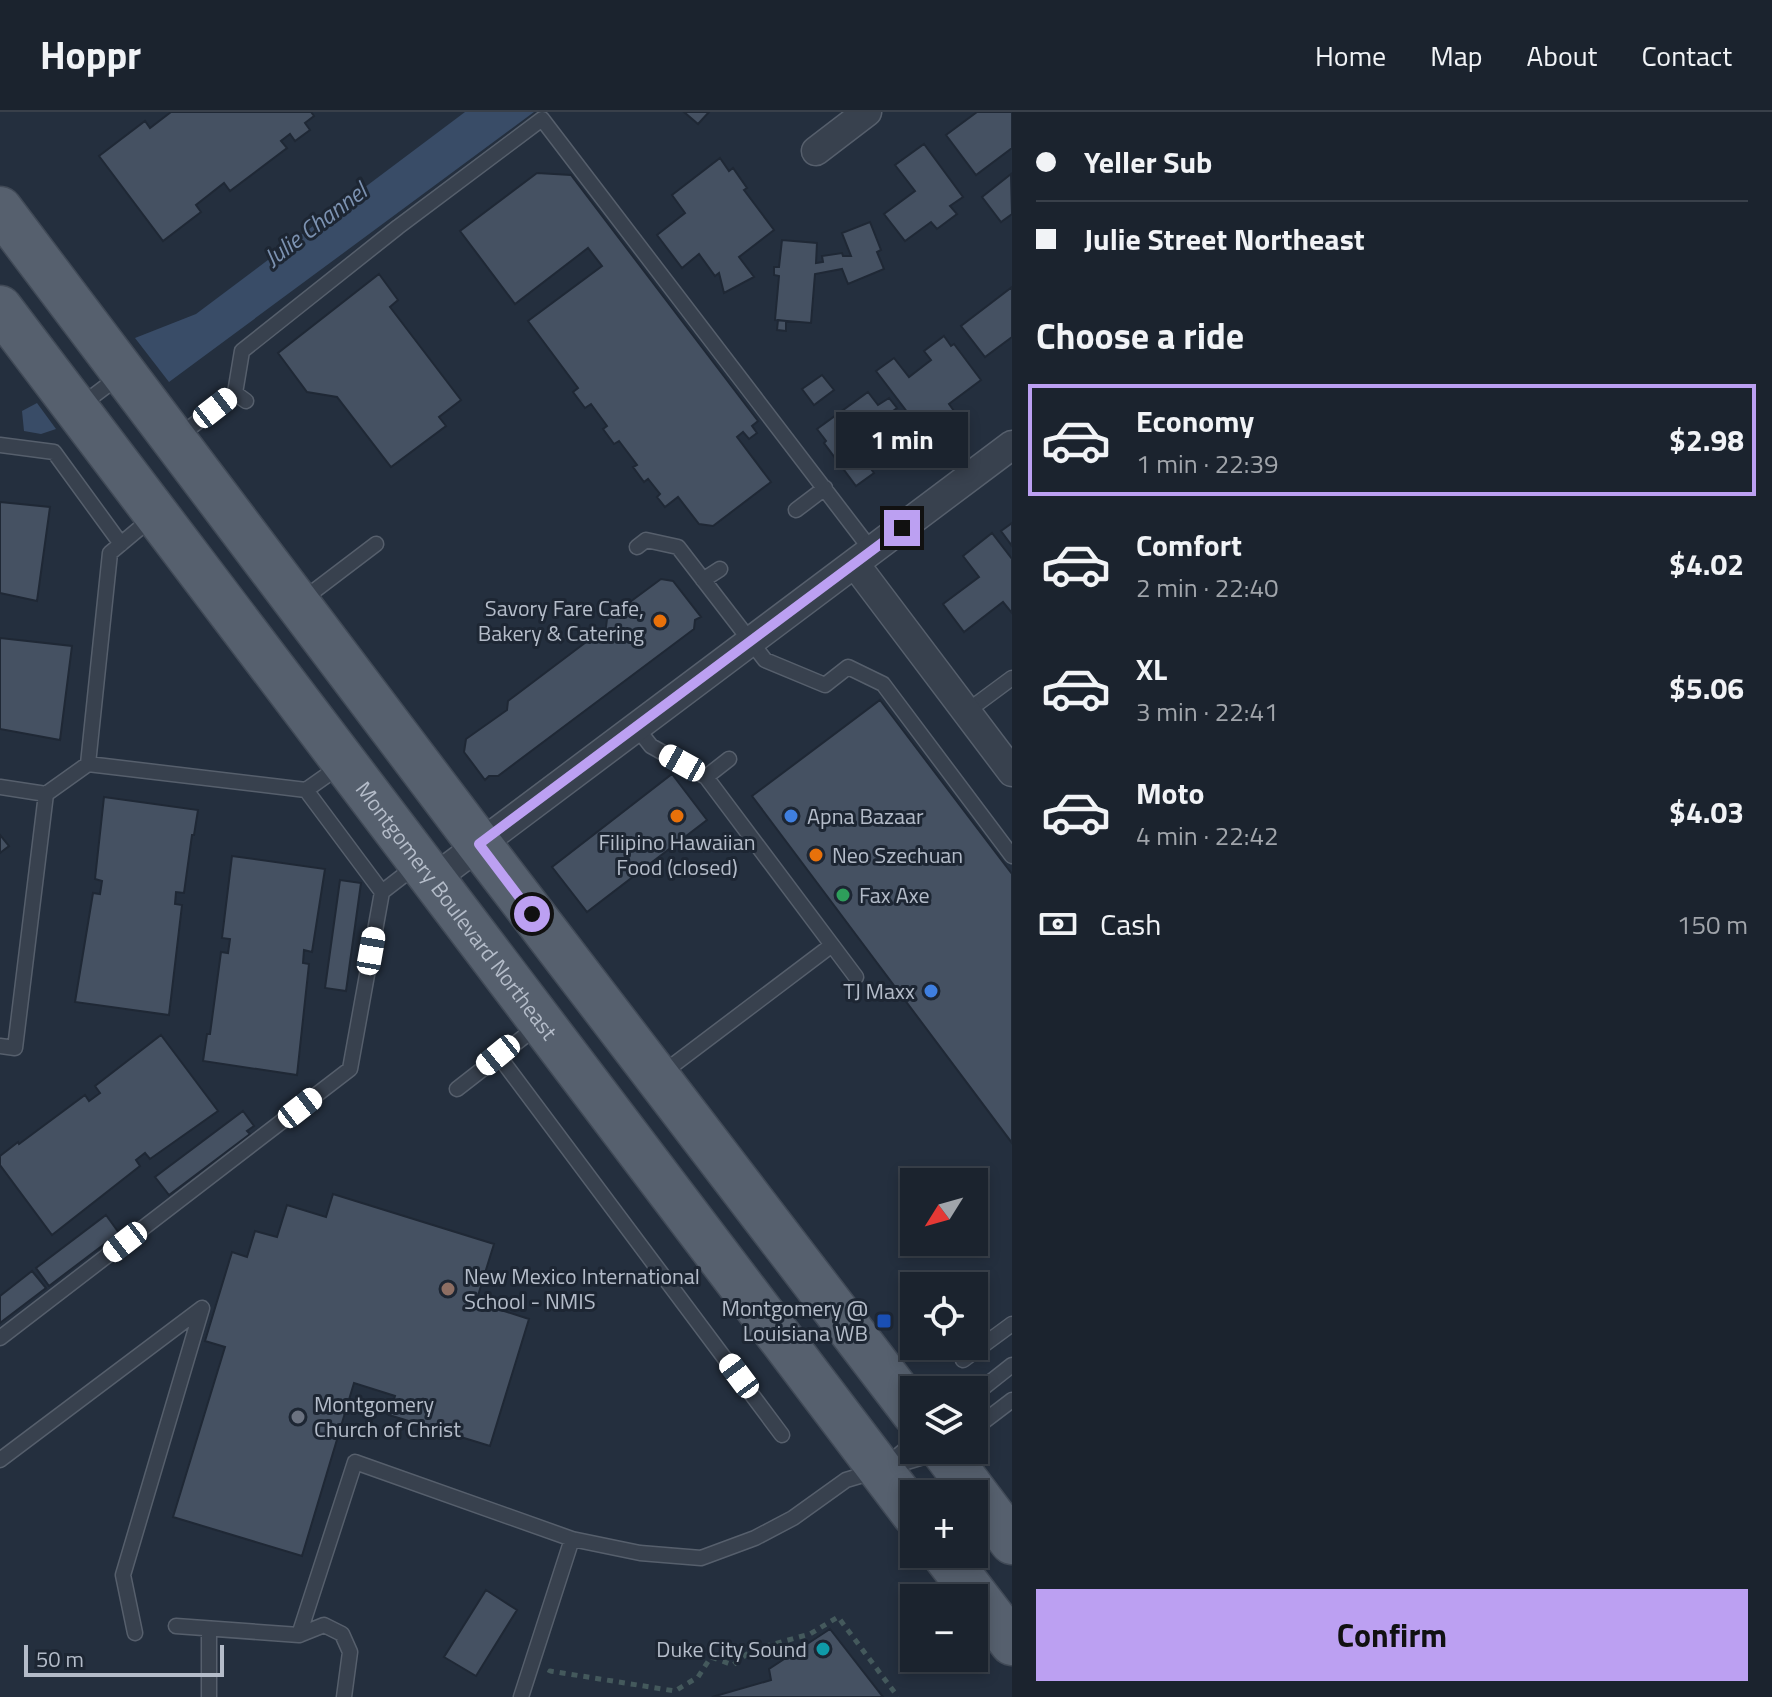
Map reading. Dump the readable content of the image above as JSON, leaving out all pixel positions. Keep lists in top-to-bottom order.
{
  "streets": {
    "main road": ["Montgomery Boulevard Northeast"]
  },
  "water": ["Julie Channel"],
  "places": {
    "other": [
      "Savory Fare Cafe, Bakery & Catering",
      "Filipino Hawaiian Food (closed)",
      "Apna Bazaar",
      "Neo Szechuan",
      "Fax Axe",
      "TJ Maxx",
      "New Mexico International School - NMIS",
      "Montgomery Church of Christ",
      "Duke City Sound"
    ],
    "transit": ["Montgomery @ Louisiana WB"]
  },
  "scale_bar": "50 m",
  "north": "bottom left",
  "page": {
    "header": "Hoppr",
    "nav": [
      "Home",
      "Map",
      "About",
      "Contact"
    ],
    "banner": ["Yeller Sub", "Julie Street Northeast"],
    "heading": "Choose a ride",
    "list": [
      {
        "name": "Economy",
        "note": "1 min · 22:39",
        "value": "$2.98"
      },
      {
        "name": "Comfort",
        "note": "2 min · 22:40",
        "value": "$4.02"
      },
      {
        "name": "XL",
        "note": "3 min · 22:41",
        "value": "$5.06"
      },
      {
        "name": "Moto",
        "note": "4 min · 22:42",
        "value": "$4.03"
      }
    ],
    "bubble": "1 min",
    "pay": ["Cash", "150 m"],
    "map_buttons": ["+", "−"],
    "buttons": "Confirm",
    "scale": "50 m"
  }
}
